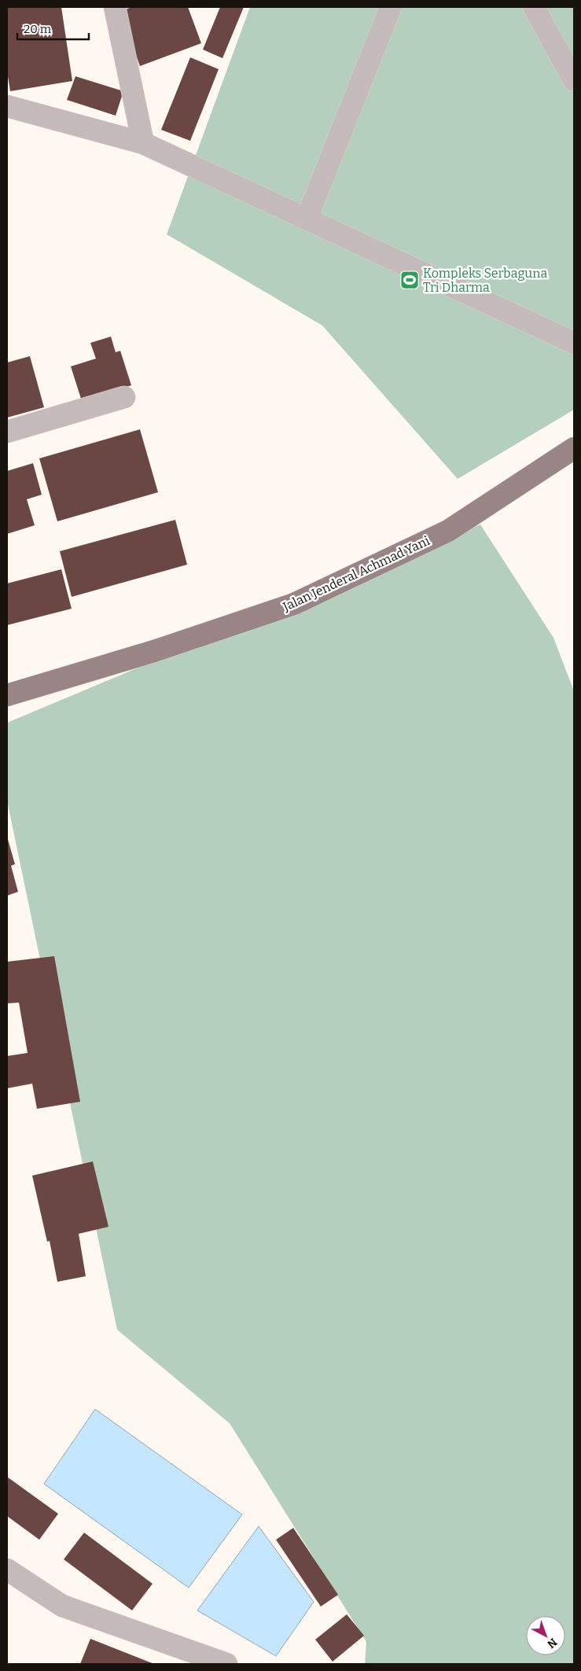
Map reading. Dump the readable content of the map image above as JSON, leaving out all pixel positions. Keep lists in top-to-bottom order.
{
  "streets": {
    "main road": ["Jalan Jenderal Achmad Yani"]
  },
  "places": {
    "sports": ["Kompleks Serbaguna Tri Dharma"]
  },
  "scale_bar": "20 m",
  "north": "bottom right"
}
